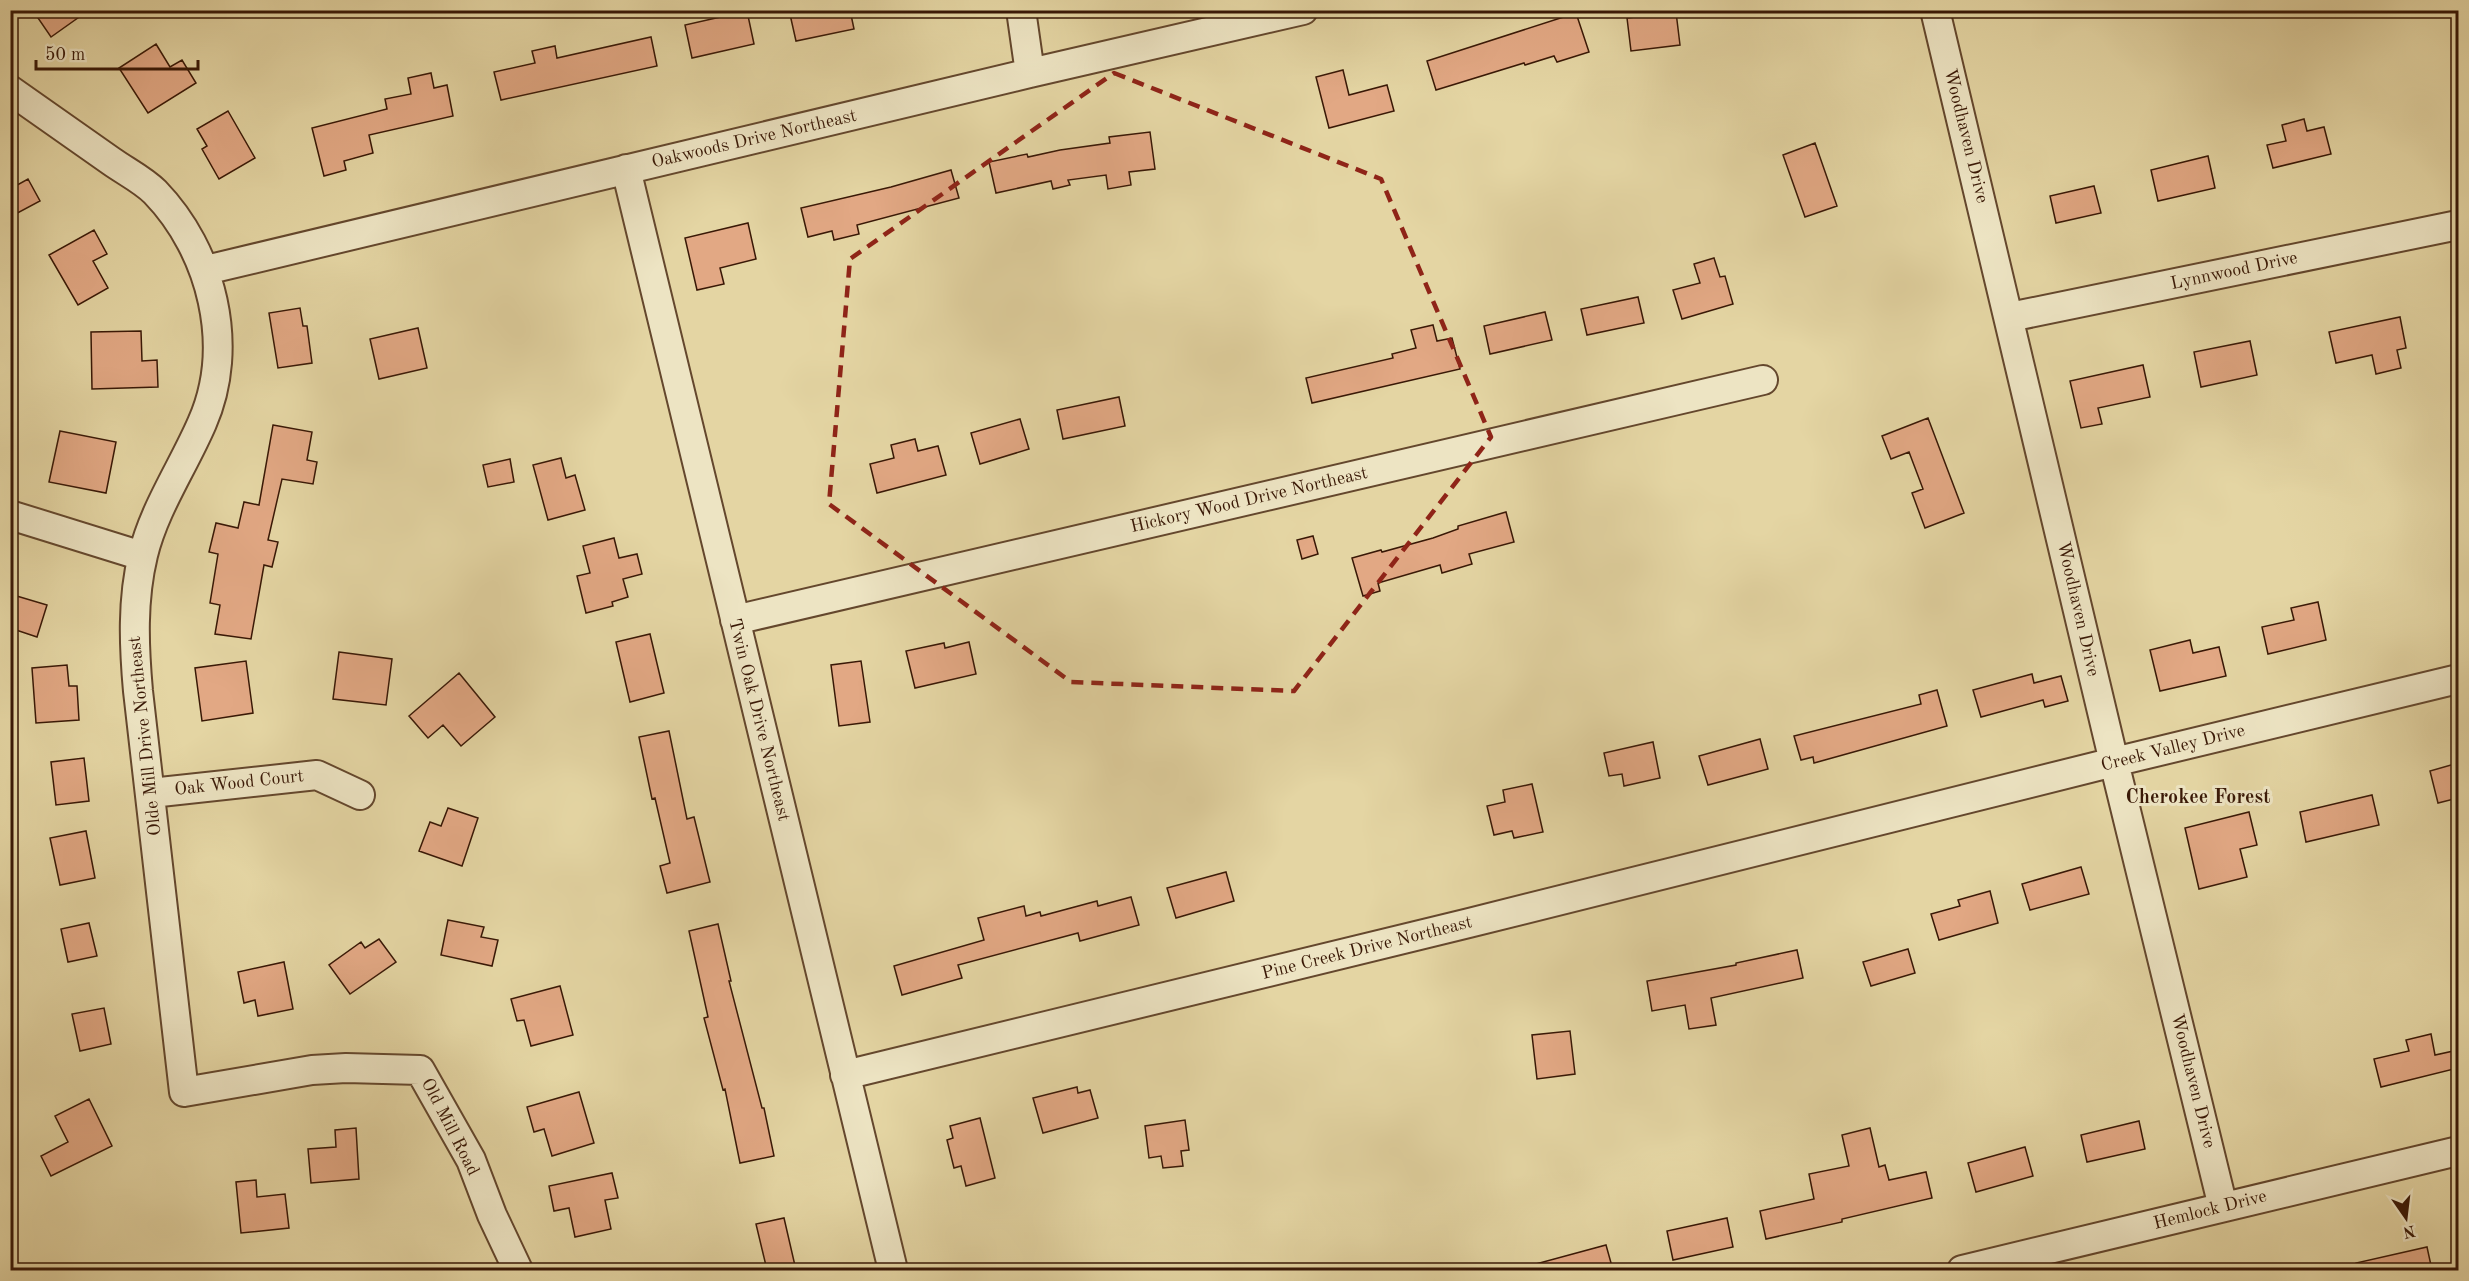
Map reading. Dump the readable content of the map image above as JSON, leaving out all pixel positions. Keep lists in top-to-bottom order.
{
  "streets": {
    "street": [
      "Woodhaven Drive",
      "Oakwoods Drive Northeast",
      "Lynnwood Drive",
      "Hickory Wood Drive Northeast",
      "Twin Oak Drive Northeast",
      "Olde Mill Drive Northeast",
      "Creek Valley Drive",
      "Oak Wood Court",
      "Pine Creek Drive Northeast",
      "Old Mill Road",
      "Hemlock Drive"
    ]
  },
  "crossings": [
    ["Woodhaven Drive", "Lynnwood Drive"],
    ["Woodhaven Drive", "Creek Valley Drive"],
    ["Woodhaven Drive", "Hemlock Drive"],
    ["Oakwoods Drive Northeast", "Twin Oak Drive Northeast"],
    ["Oakwoods Drive Northeast", "Olde Mill Drive Northeast"],
    ["Hickory Wood Drive Northeast", "Twin Oak Drive Northeast"],
    ["Twin Oak Drive Northeast", "Pine Creek Drive Northeast"],
    ["Olde Mill Drive Northeast", "Oak Wood Court"],
    ["Olde Mill Drive Northeast", "Old Mill Road"],
    ["Creek Valley Drive", "Pine Creek Drive Northeast"]
  ],
  "districts": ["Cherokee Forest"],
  "scale_bar": "50 m",
  "north": "bottom"
}
